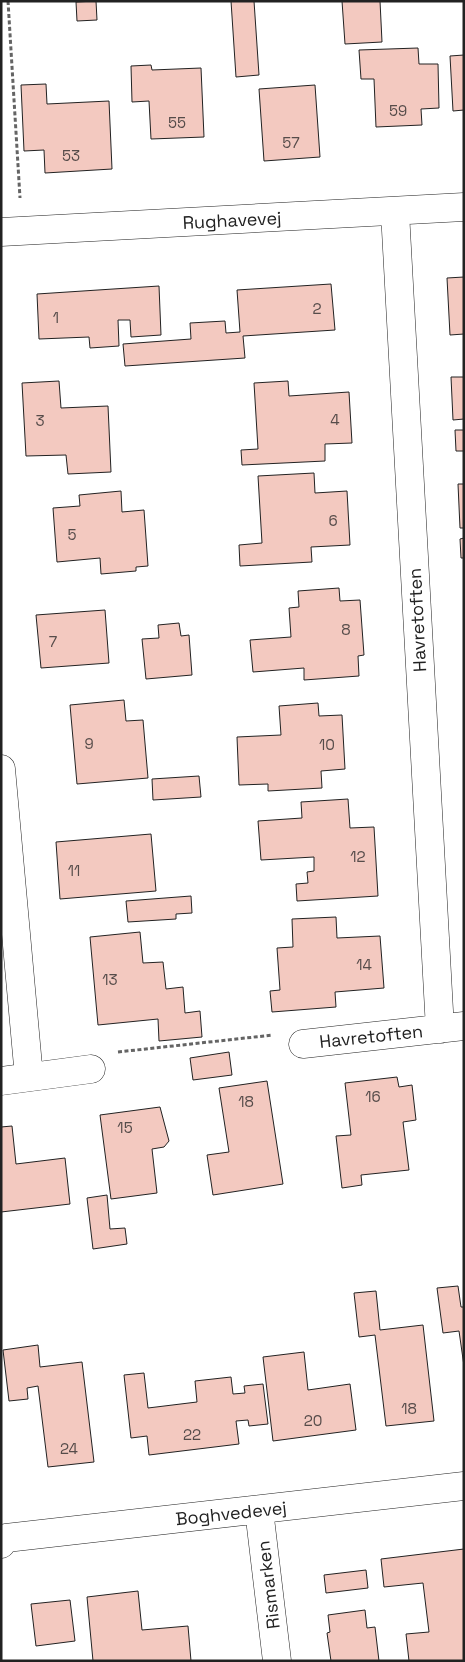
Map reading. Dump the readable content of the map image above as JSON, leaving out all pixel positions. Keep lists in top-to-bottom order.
{
  "streets": {
    "street": [
      "Rughavevej",
      "Havretoften",
      "Boghvedevej",
      "Rismarken"
    ]
  },
  "crossings": [
    ["Rughavevej", "Havretoften"],
    ["Boghvedevej", "Rismarken"]
  ],
  "house_numbers": [
    "59",
    "55",
    "57",
    "53",
    "2",
    "1",
    "4",
    "3",
    "6",
    "5",
    "8",
    "7",
    "9",
    "10",
    "12",
    "11",
    "14",
    "13",
    "16",
    "18",
    "15",
    "18",
    "20",
    "22",
    "24"
  ]
}
